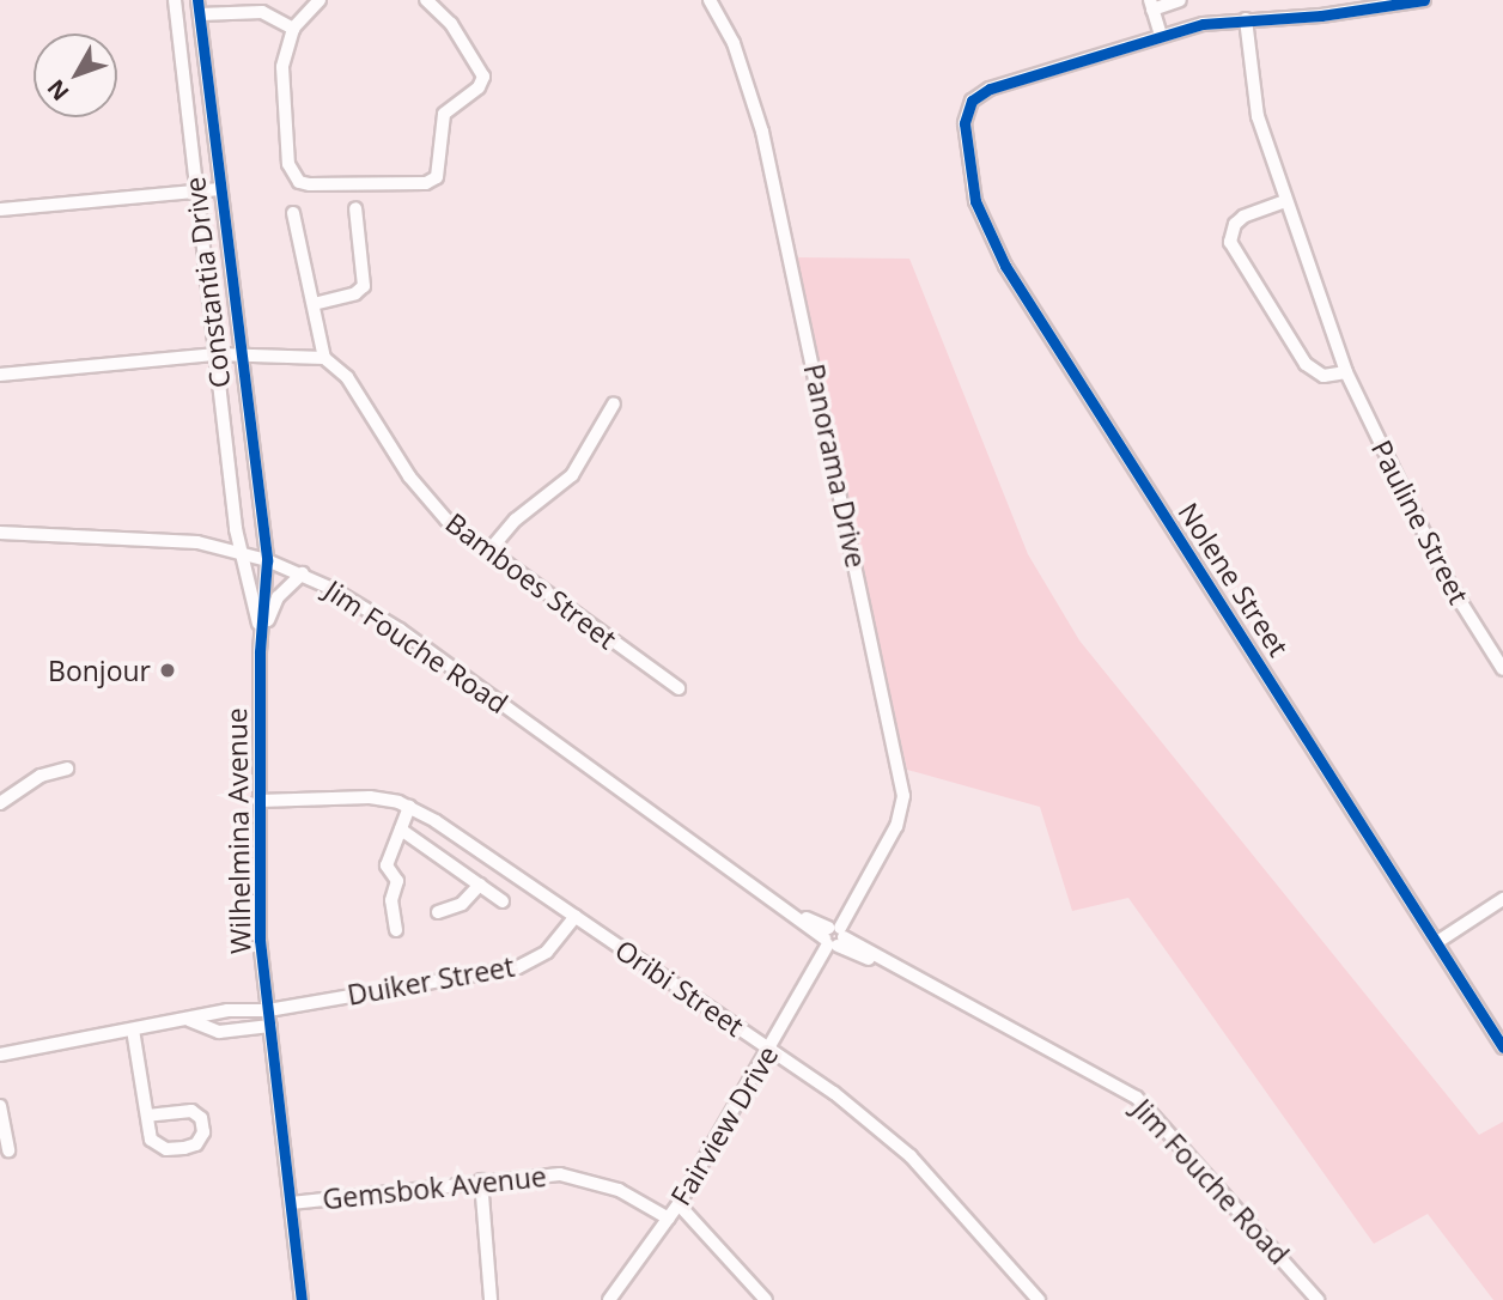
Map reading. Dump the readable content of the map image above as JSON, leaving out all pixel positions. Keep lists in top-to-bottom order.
{
  "streets": {
    "street": [
      "Constantia Drive",
      "Panorama Drive",
      "Pauline Street",
      "Nolene Street",
      "Bamboes Street",
      "Jim Fouche Road",
      "Wilhelmina Avenue",
      "Duiker Street",
      "Oribi Street",
      "Fairview Drive",
      "Gemsbok Avenue"
    ]
  },
  "crossings": [
    ["Constantia Drive", "Jim Fouche Road"],
    ["Constantia Drive", "Wilhelmina Avenue"],
    ["Panorama Drive", "Jim Fouche Road"],
    ["Panorama Drive", "Fairview Drive"],
    ["Jim Fouche Road", "Wilhelmina Avenue"],
    ["Jim Fouche Road", "Fairview Drive"],
    ["Wilhelmina Avenue", "Duiker Street"],
    ["Wilhelmina Avenue", "Oribi Street"],
    ["Wilhelmina Avenue", "Gemsbok Avenue"],
    ["Duiker Street", "Oribi Street"],
    ["Oribi Street", "Fairview Drive"],
    ["Fairview Drive", "Gemsbok Avenue"]
  ],
  "places": ["Bonjour"],
  "north": "bottom left"
}
